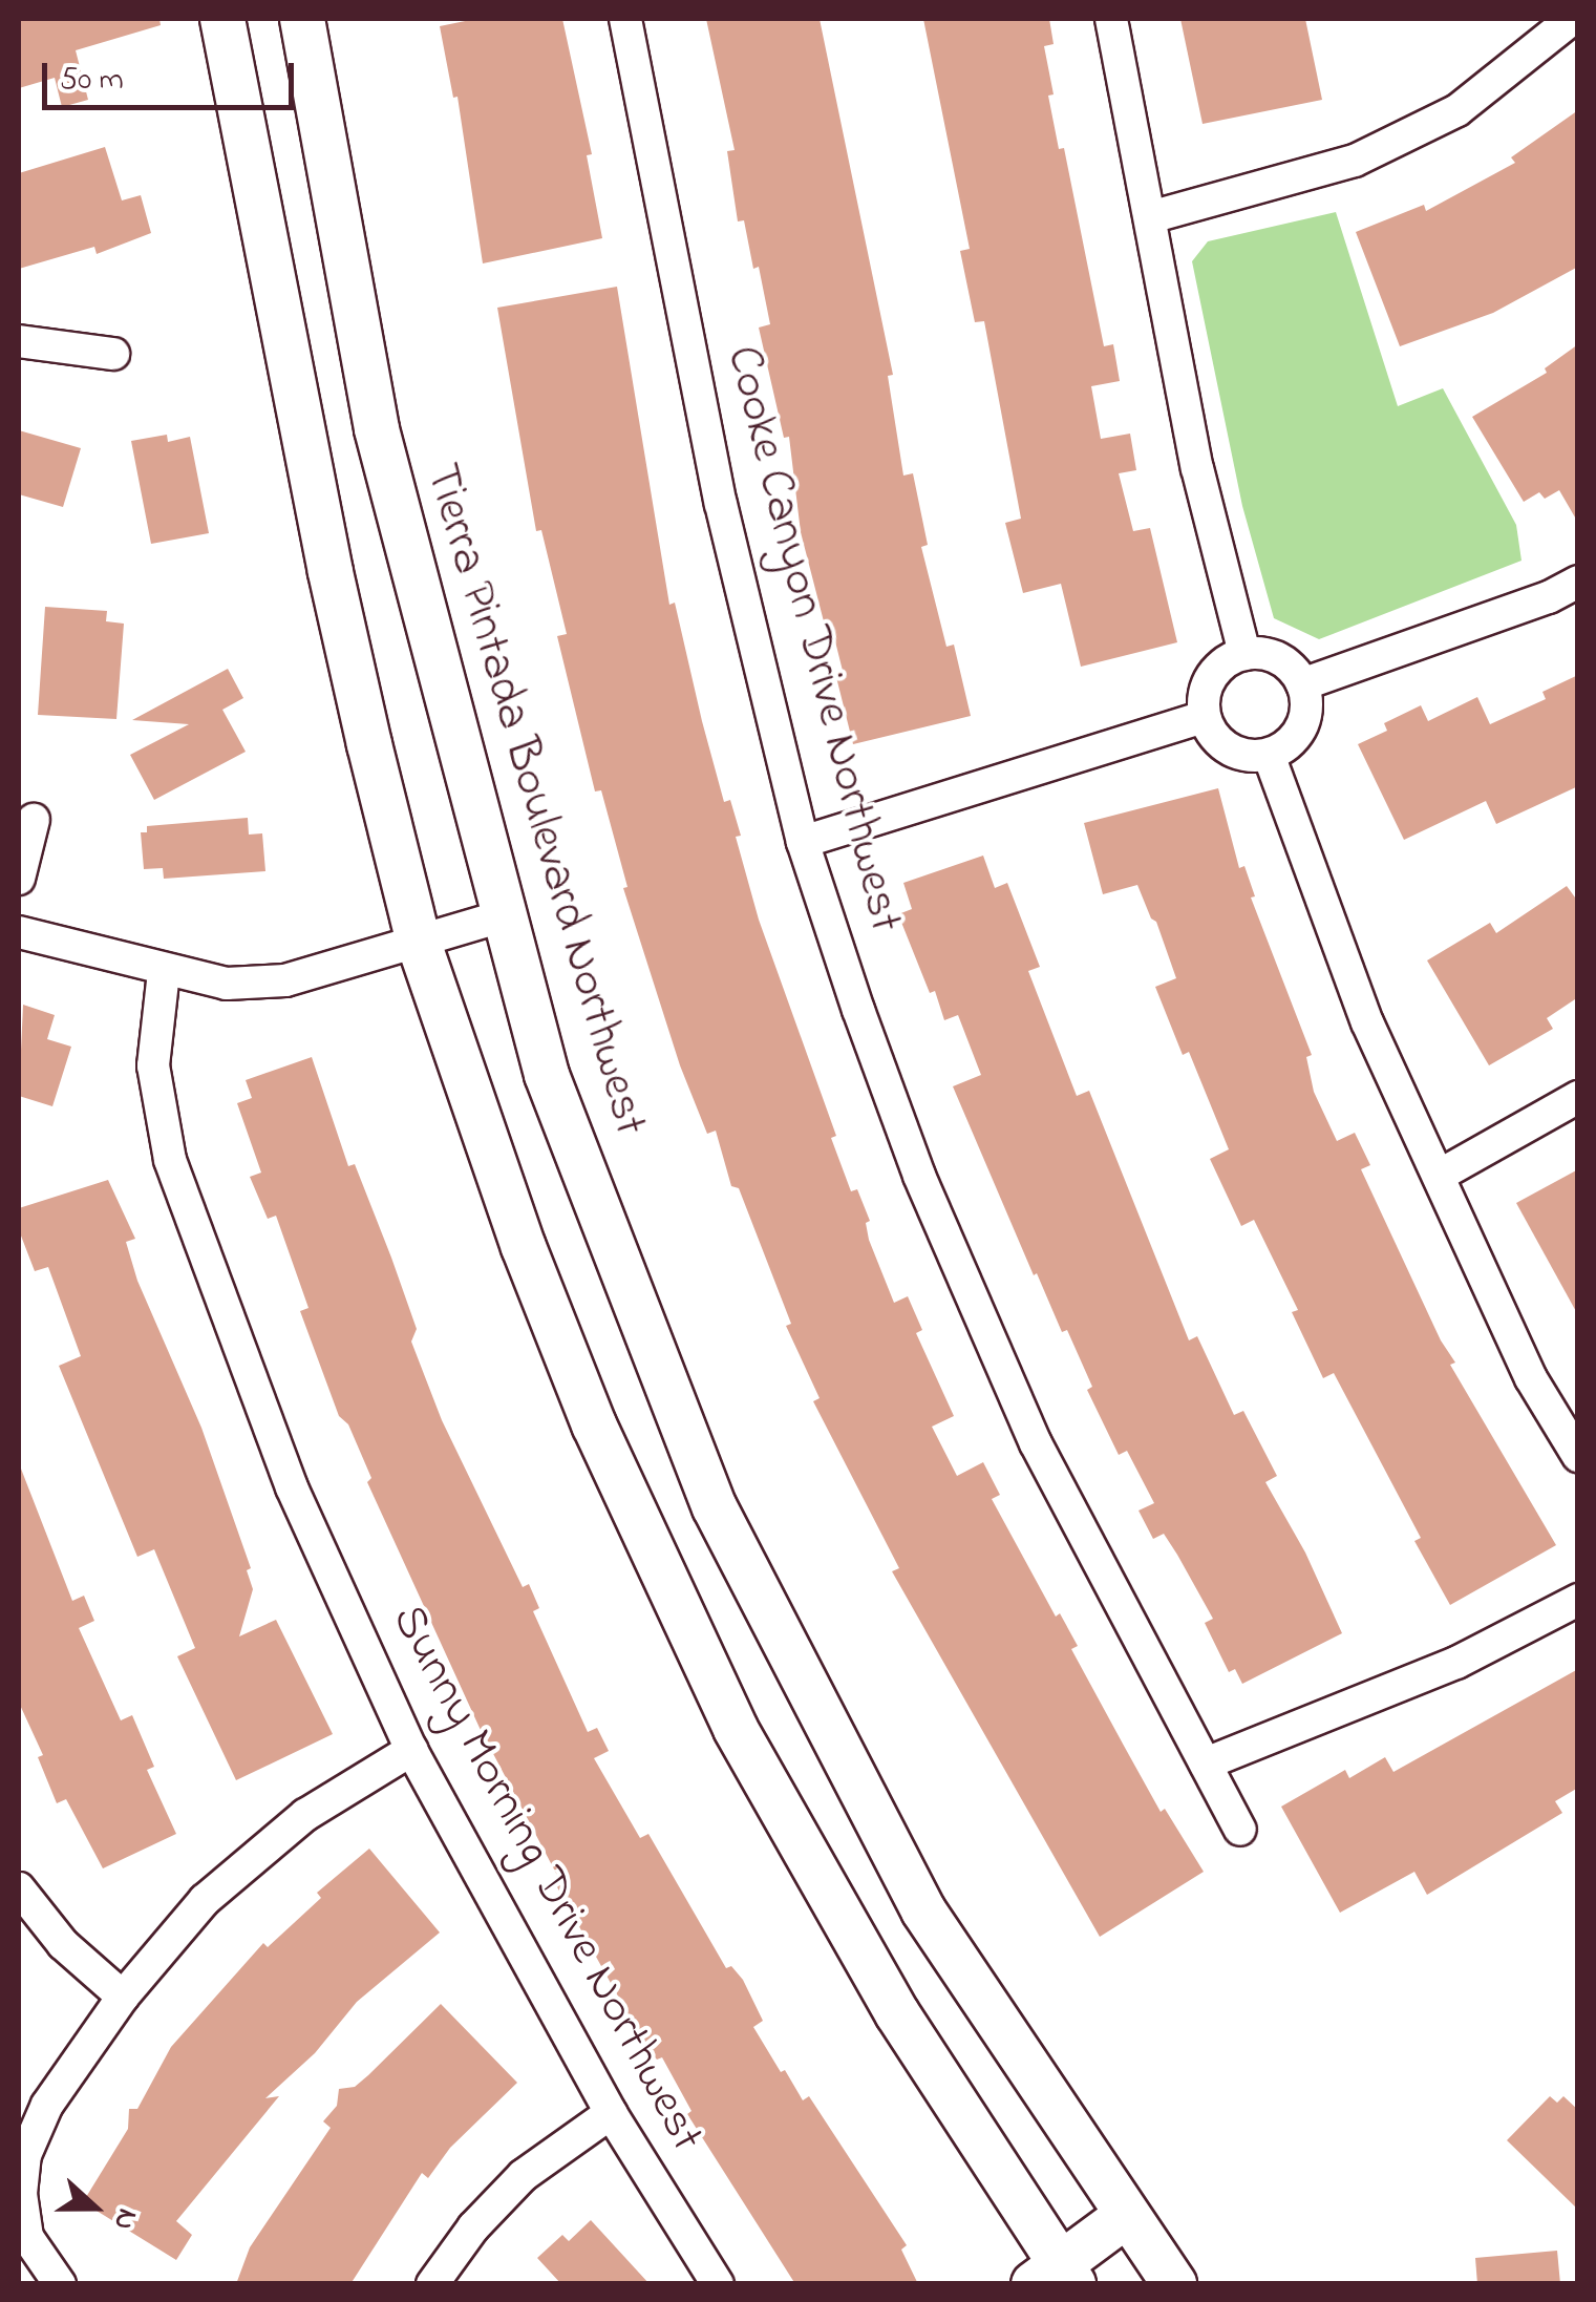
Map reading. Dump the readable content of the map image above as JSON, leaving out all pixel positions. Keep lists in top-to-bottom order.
{
  "streets": {
    "main road": ["Tierra Pintada Boulevard Northwest"],
    "street": ["Cooke Canyon Drive Northwest", "Sunny Morning Drive Northwest"]
  },
  "scale_bar": "50 m",
  "north": "right"
}
